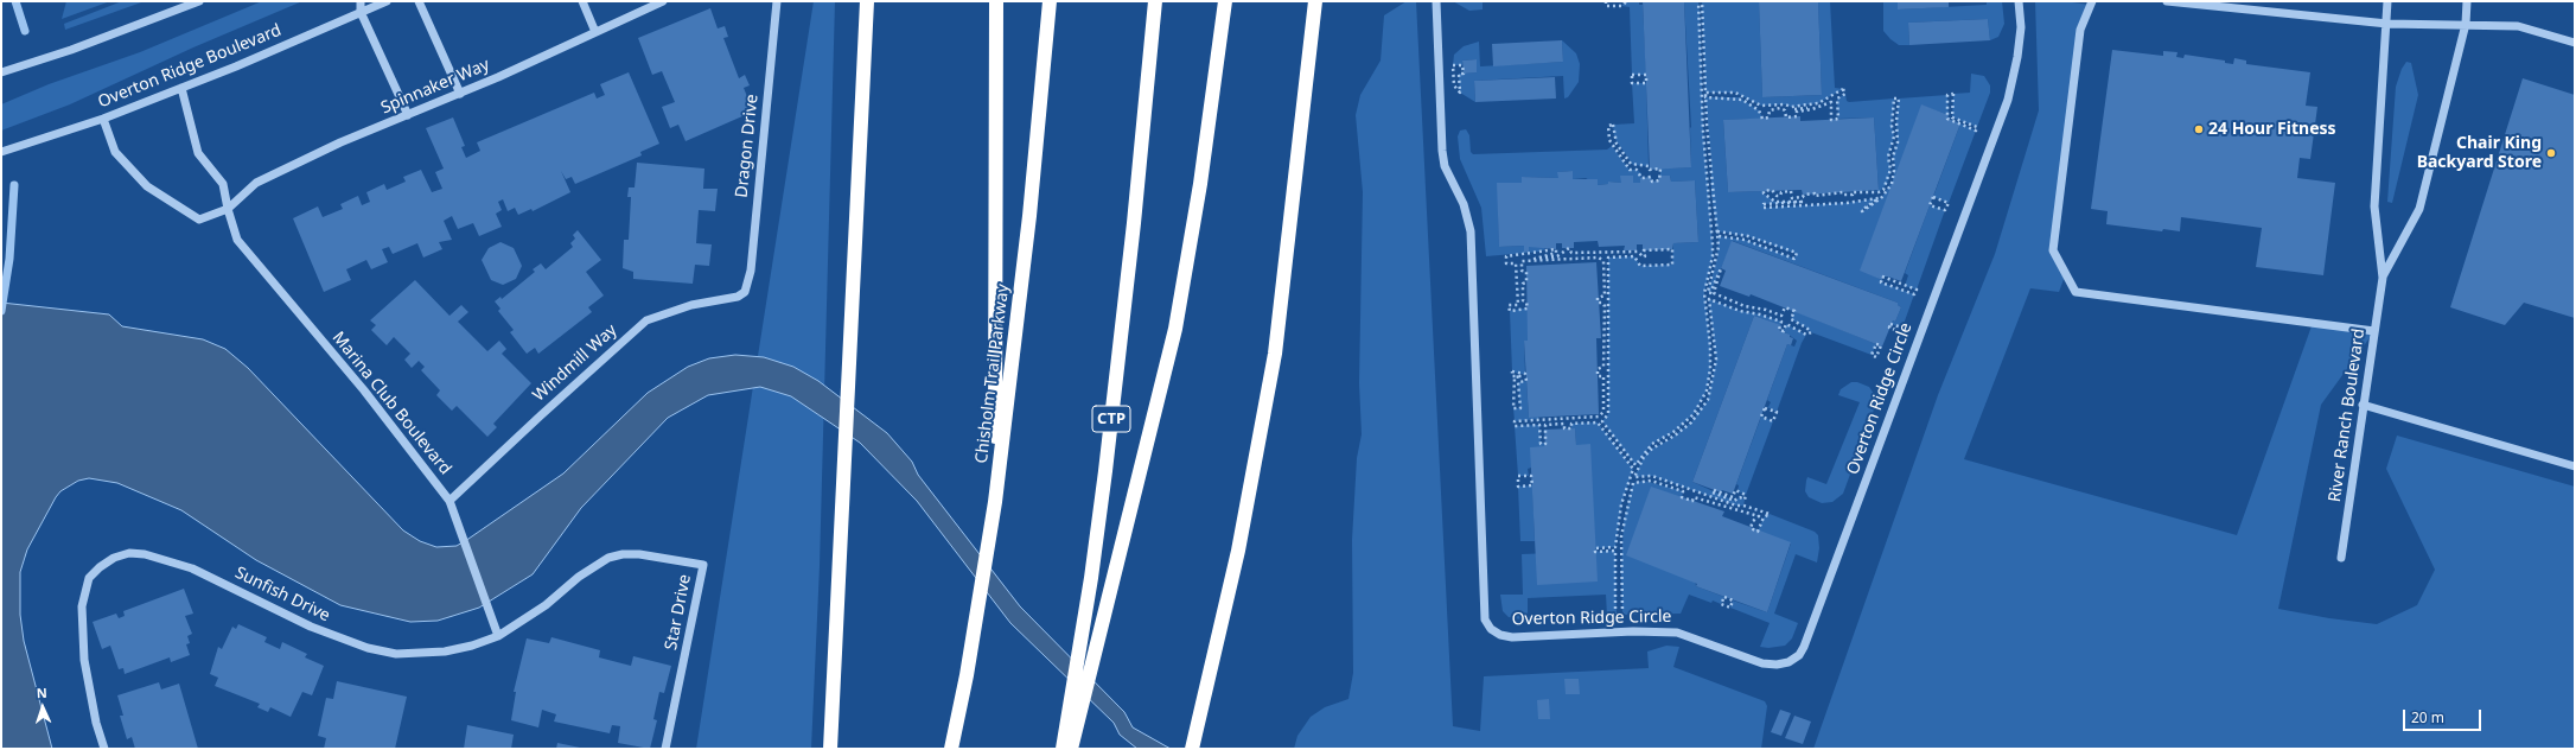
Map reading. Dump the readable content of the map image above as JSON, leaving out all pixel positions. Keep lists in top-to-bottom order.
{
  "streets": {
    "highway": ["Chisholm Trail Parkway", "CTP"],
    "street": [
      "Overton Ridge Boulevard",
      "Spinnaker Way",
      "Dragon Drive",
      "Windmill Way",
      "Overton Ridge Circle",
      "Marina Club Boulevard",
      "River Ranch Boulevard",
      "Sunfish Drive",
      "Star Drive"
    ]
  },
  "crossings": [
    ["Overton Ridge Boulevard", "Marina Club Boulevard"],
    ["Spinnaker Way", "Marina Club Boulevard"],
    ["Dragon Drive", "Windmill Way"],
    ["Windmill Way", "Marina Club Boulevard"],
    ["Marina Club Boulevard", "Sunfish Drive"],
    ["Sunfish Drive", "Star Drive"]
  ],
  "places": ["24 Hour Fitness", "Chair King Backyard Store"],
  "scale_bar": "20 m",
  "north": "top"
}
